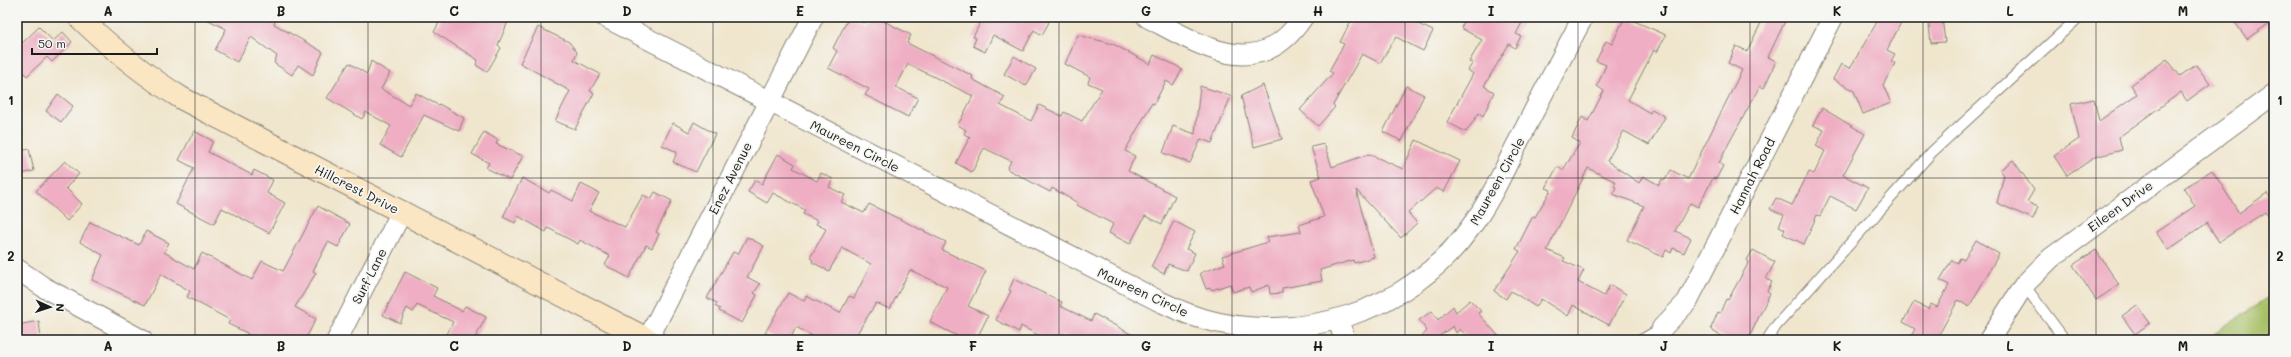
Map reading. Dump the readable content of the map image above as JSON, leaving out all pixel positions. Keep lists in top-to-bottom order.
{
  "streets": {
    "street": [
      "Maureen Circle",
      "Hannah Road",
      "Enez Avenue",
      "Hillcrest Drive",
      "Eileen Drive",
      "Surf Lane"
    ]
  },
  "crossings": [
    ["Maureen Circle", "Enez Avenue"],
    ["Enez Avenue", "Hillcrest Drive"],
    ["Hillcrest Drive", "Surf Lane"]
  ],
  "scale_bar": "50 m",
  "north": "right",
  "grid": {
    "columns": [
      "A",
      "B",
      "C",
      "D",
      "E",
      "F",
      "G",
      "H",
      "I",
      "J",
      "K",
      "L",
      "M"
    ],
    "rows": ["1", "2"]
  }
}
